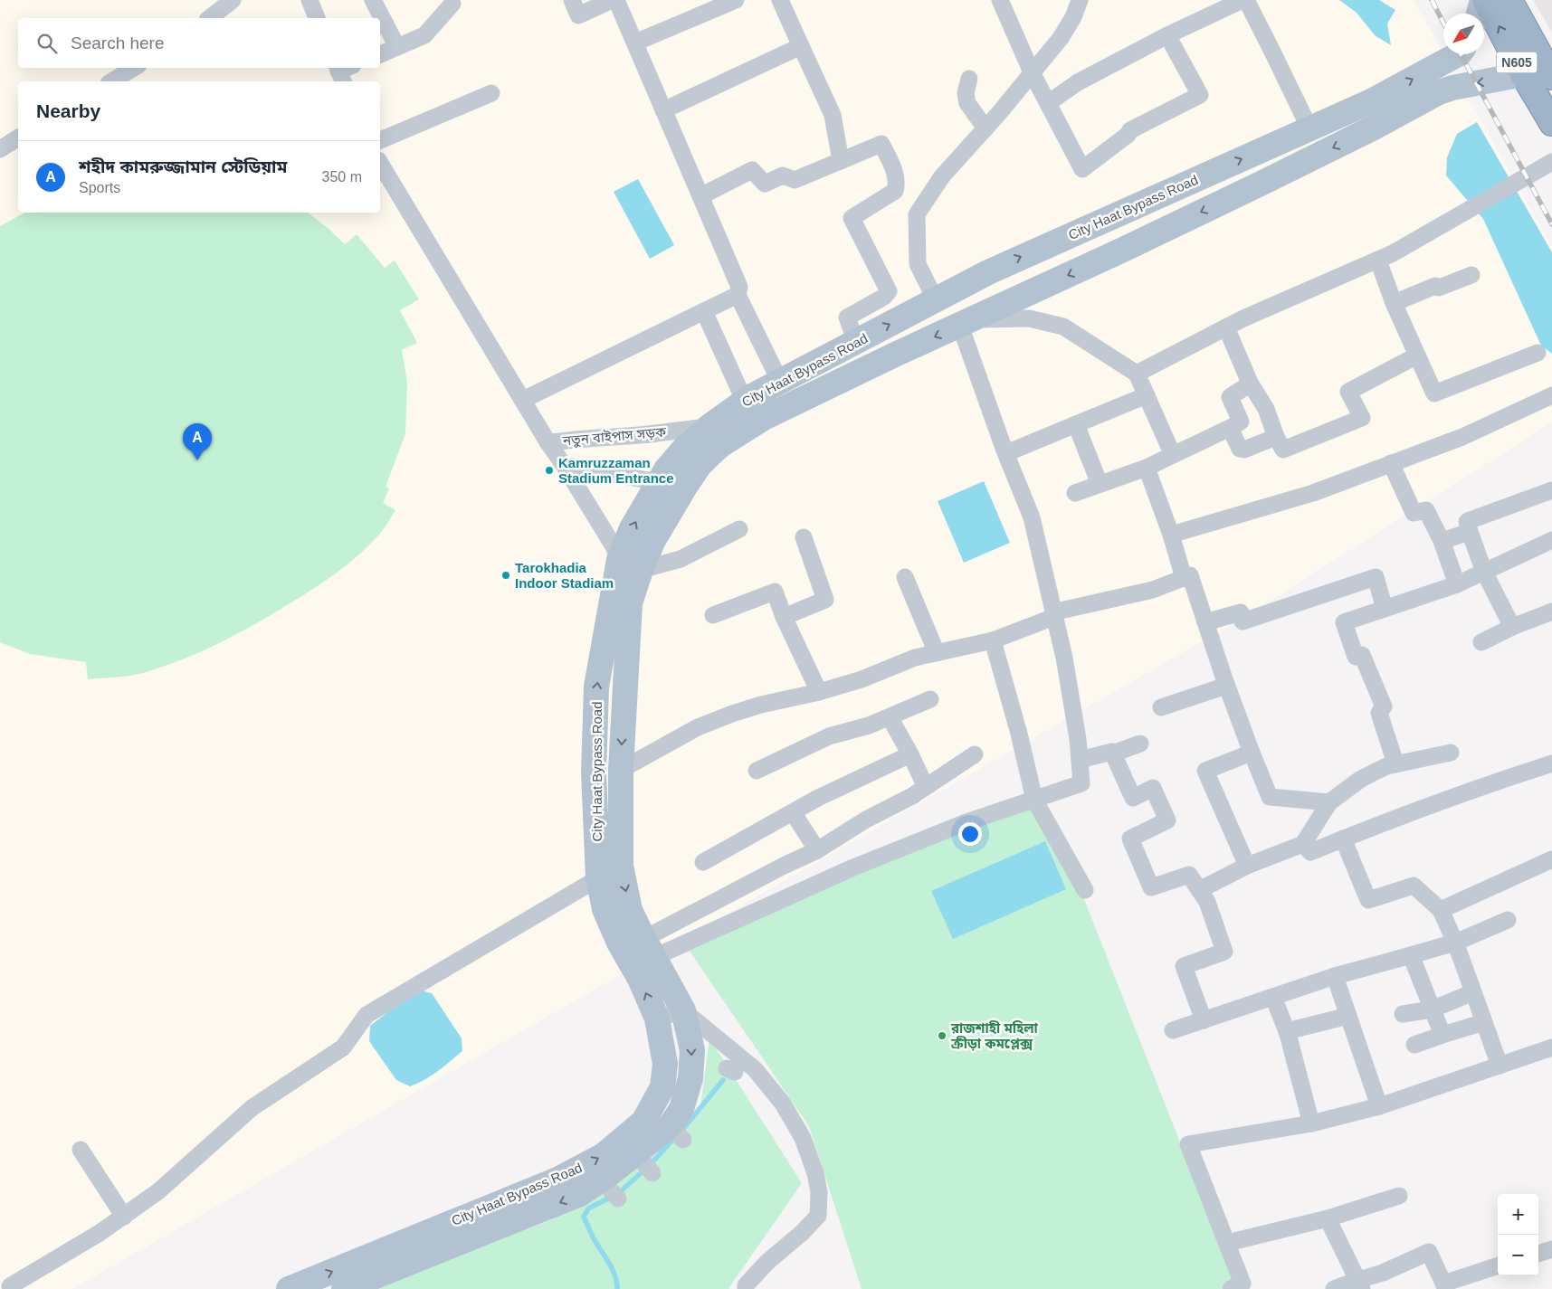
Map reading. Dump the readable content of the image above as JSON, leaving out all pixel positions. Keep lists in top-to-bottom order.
{
  "streets": {
    "highway": ["N605"],
    "main road": ["City Haat Bypass Road"],
    "street": ["নতুন বাইপাস সড়ক"]
  },
  "crossings": [
    ["N605", "City Haat Bypass Road"],
    ["City Haat Bypass Road", "নতুন বাইপাস সড়ক"]
  ],
  "places": ["Kamruzzaman Stadium Entrance", "Tarokhadia Indoor Stadiam", "রাজশাহী মহিলা ক্রীড়া কমপ্লেক্স"],
  "north": "bottom left",
  "page": {
    "search": "Search here",
    "heading": "Nearby",
    "list": [
      {
        "mark": "A",
        "name": "শহীদ কামরুজ্জামান স্টেডিয়াম",
        "note": "Sports",
        "value": "350 m"
      }
    ],
    "pins": "A",
    "map_buttons": ["+", "−"]
  }
}
